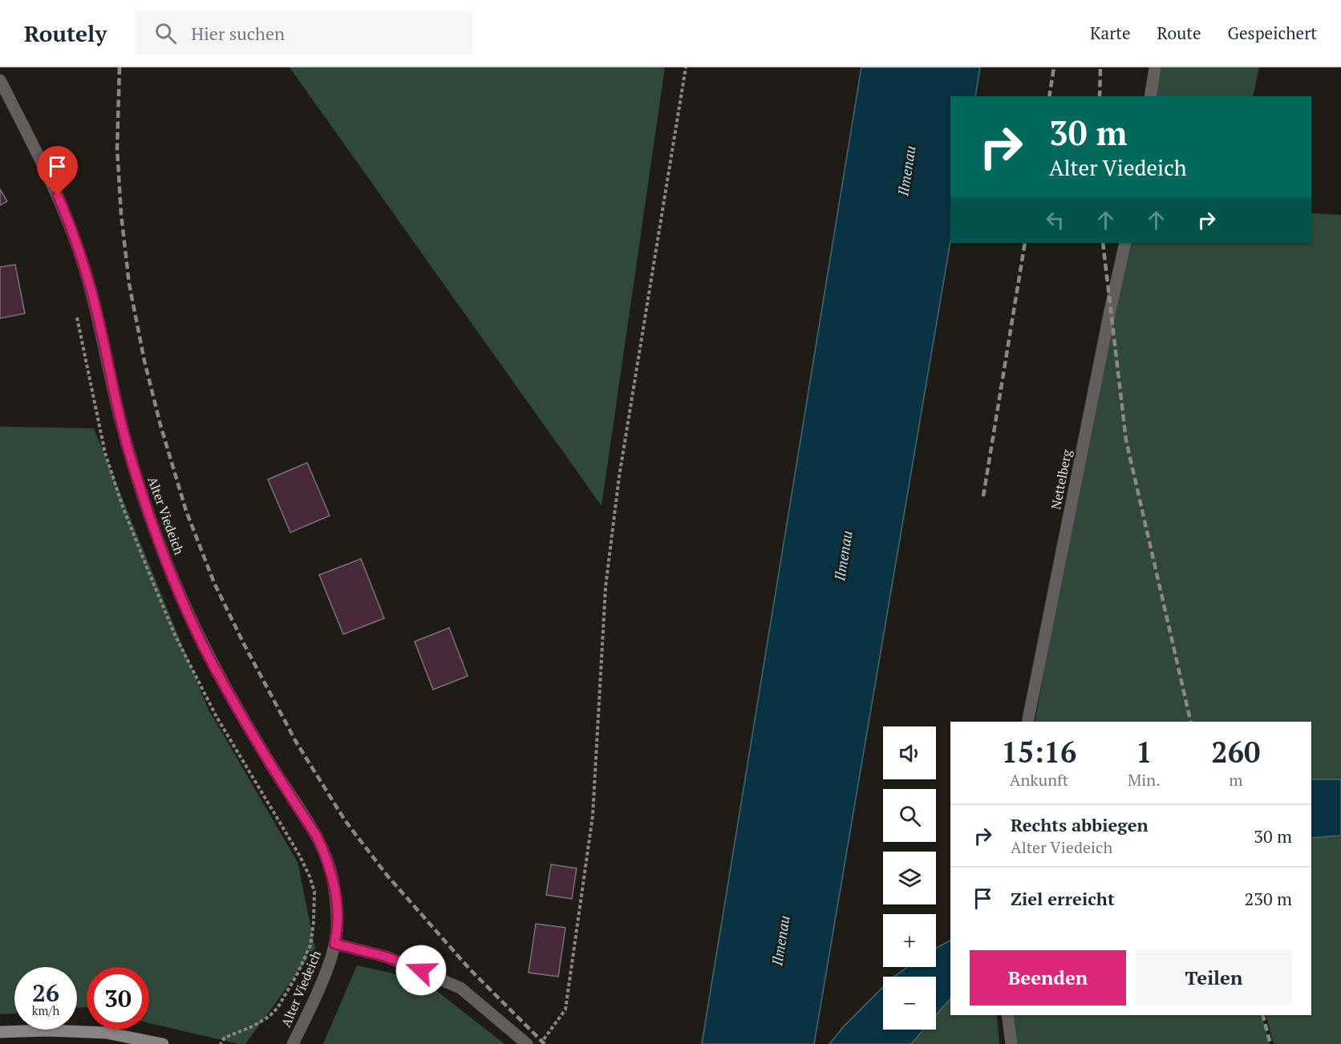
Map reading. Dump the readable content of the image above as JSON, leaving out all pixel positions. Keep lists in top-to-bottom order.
{
  "streets": {
    "street": ["Nettelberg", "Alter Viedeich"]
  },
  "water": ["Ilmenau"],
  "page": {
    "header": "Routely",
    "search": "Hier suchen",
    "nav": ["Karte", "Route", "Gespeichert"],
    "turn": ["30 m", "Alter Viedeich"],
    "eta": [
      "15:16",
      "Ankunft",
      "1",
      "Min.",
      "260",
      "m"
    ],
    "map_buttons": ["+", "−"],
    "list": [
      {
        "name": "Rechts abbiegen",
        "note": "Alter Viedeich",
        "value": "30 m"
      },
      {
        "name": "Ziel erreicht",
        "value": "230 m"
      }
    ],
    "buttons": ["Beenden", "Teilen"],
    "speed": "26 km/h",
    "limit": "30"
  }
}
